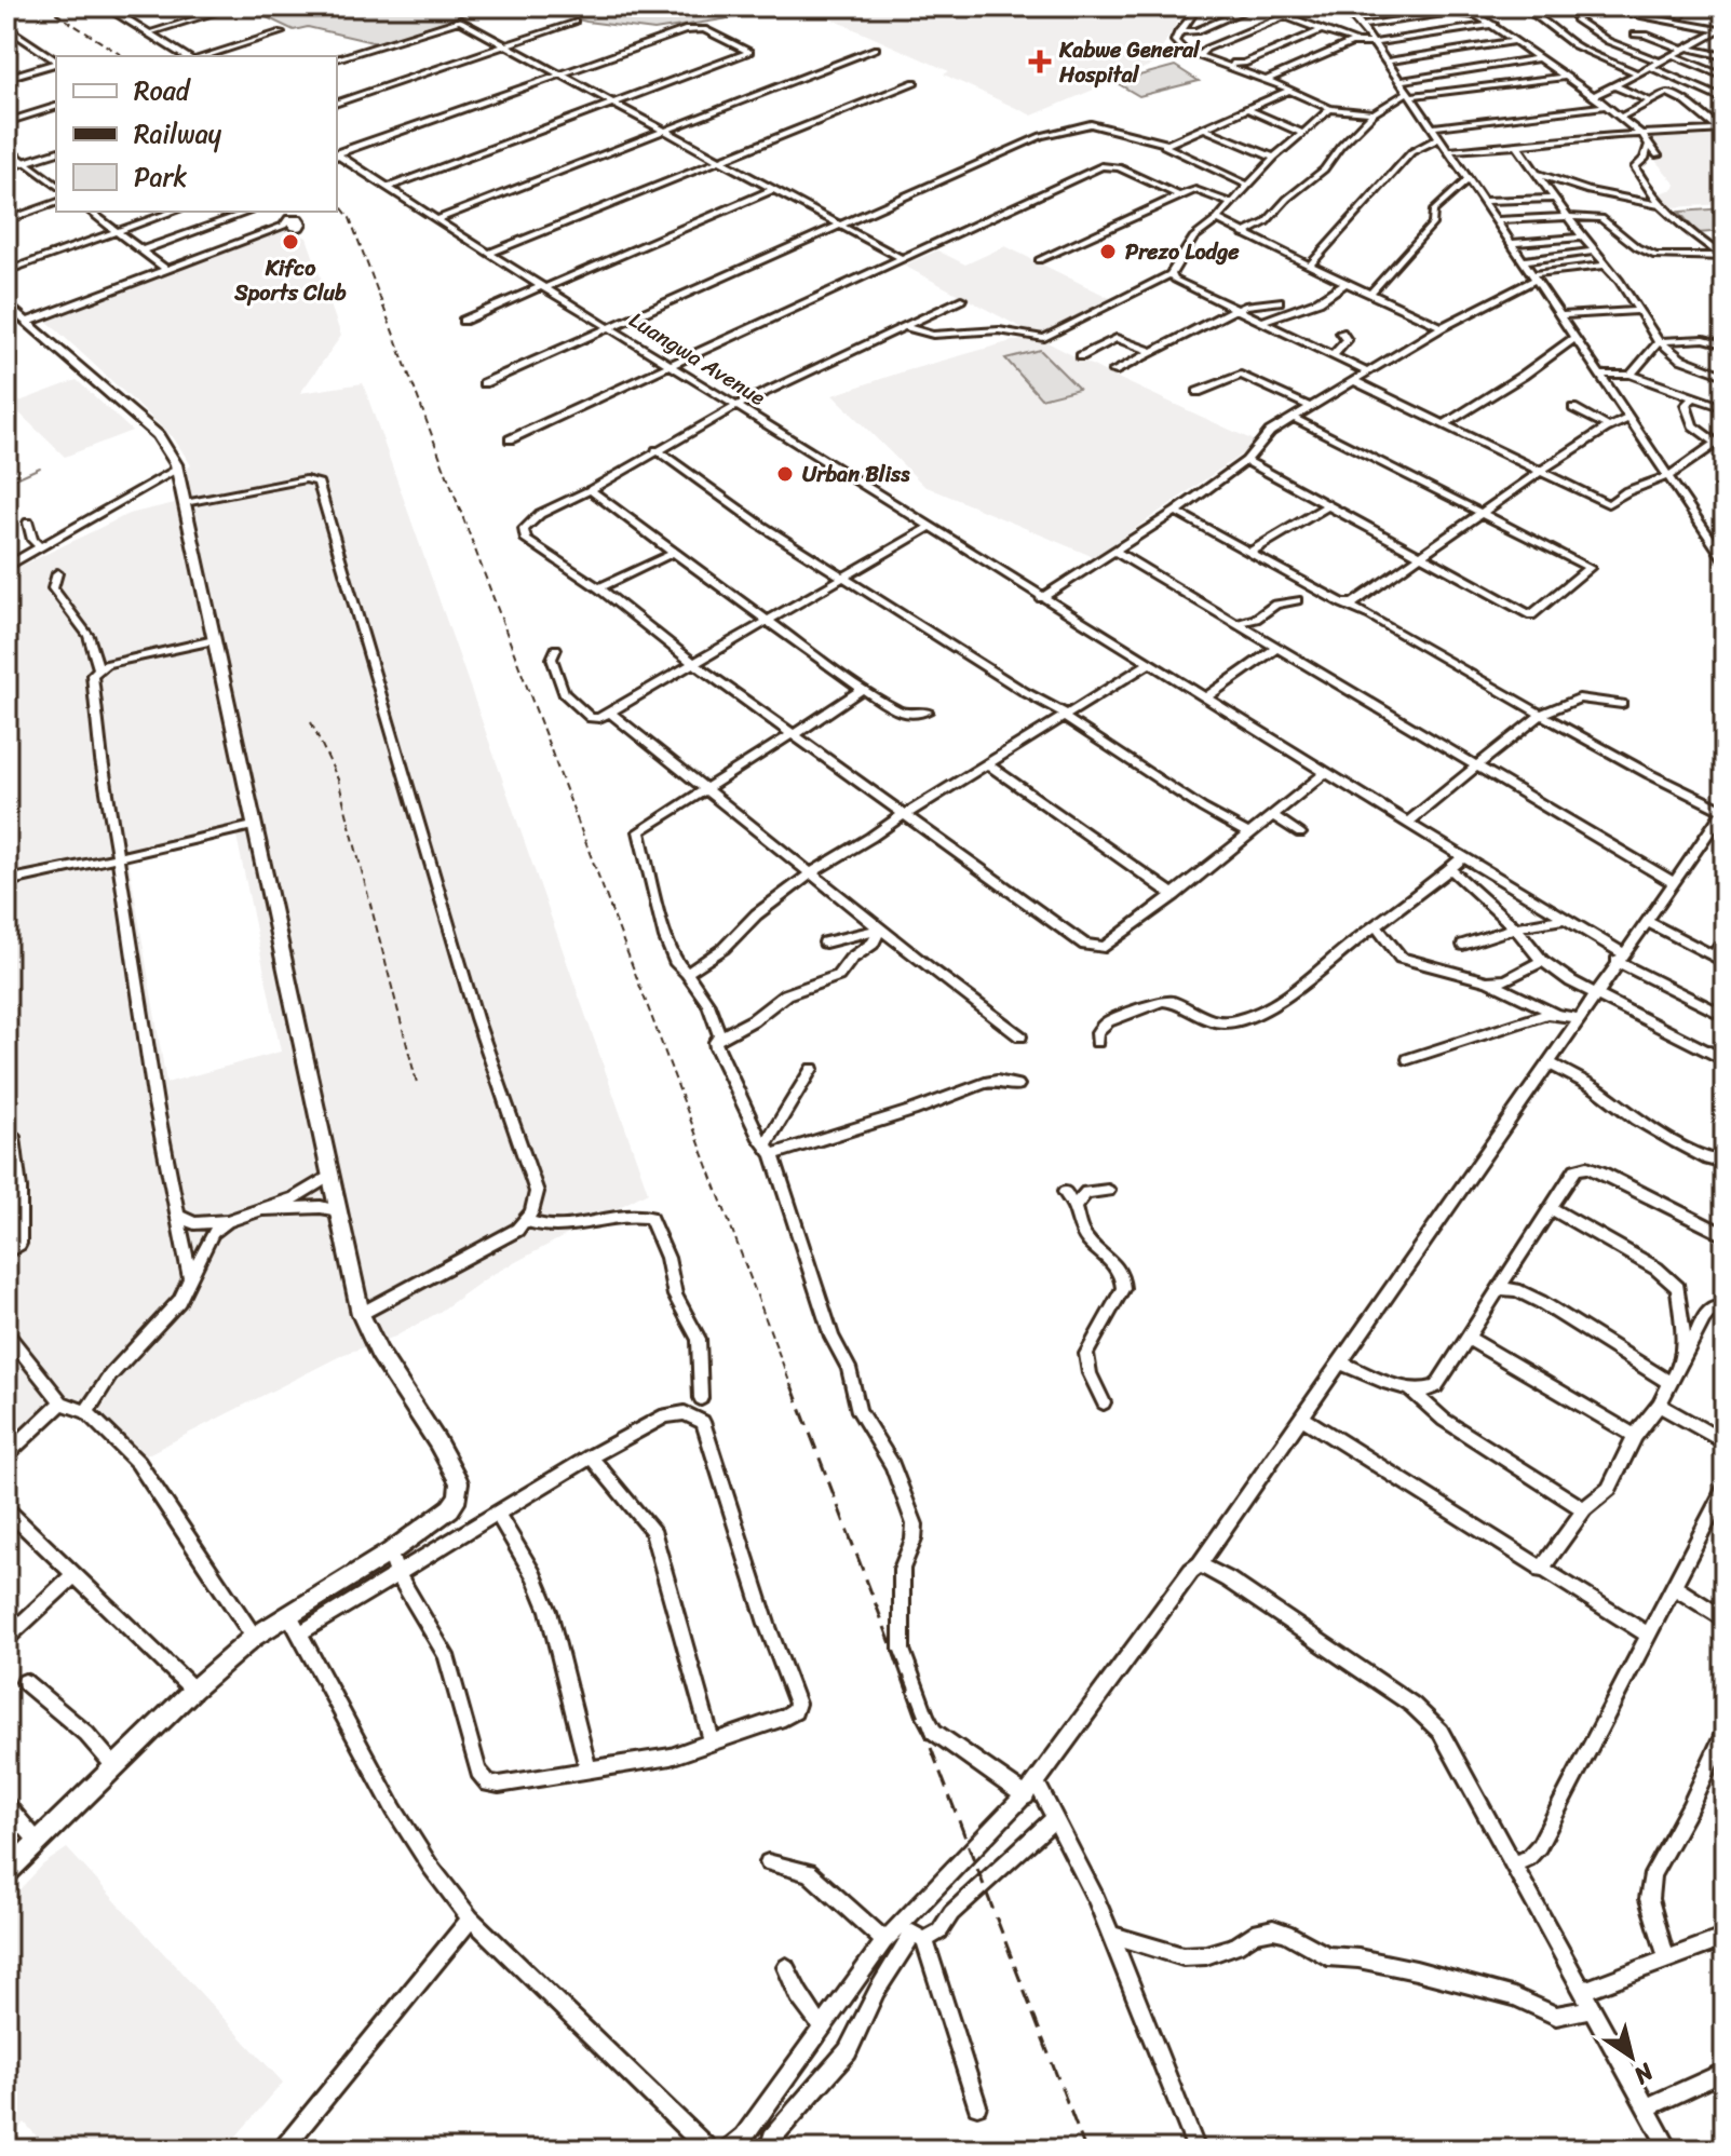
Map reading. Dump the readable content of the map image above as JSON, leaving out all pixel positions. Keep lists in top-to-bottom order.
{
  "streets": {
    "street": ["Luangwa Avenue"]
  },
  "places": {
    "health": ["Kabwe General Hospital"],
    "other": ["Kifco Sports Club", "Prezo Lodge", "Urban Bliss"]
  },
  "legend": ["Road", "Railway", "Park"],
  "north": "bottom right"
}
